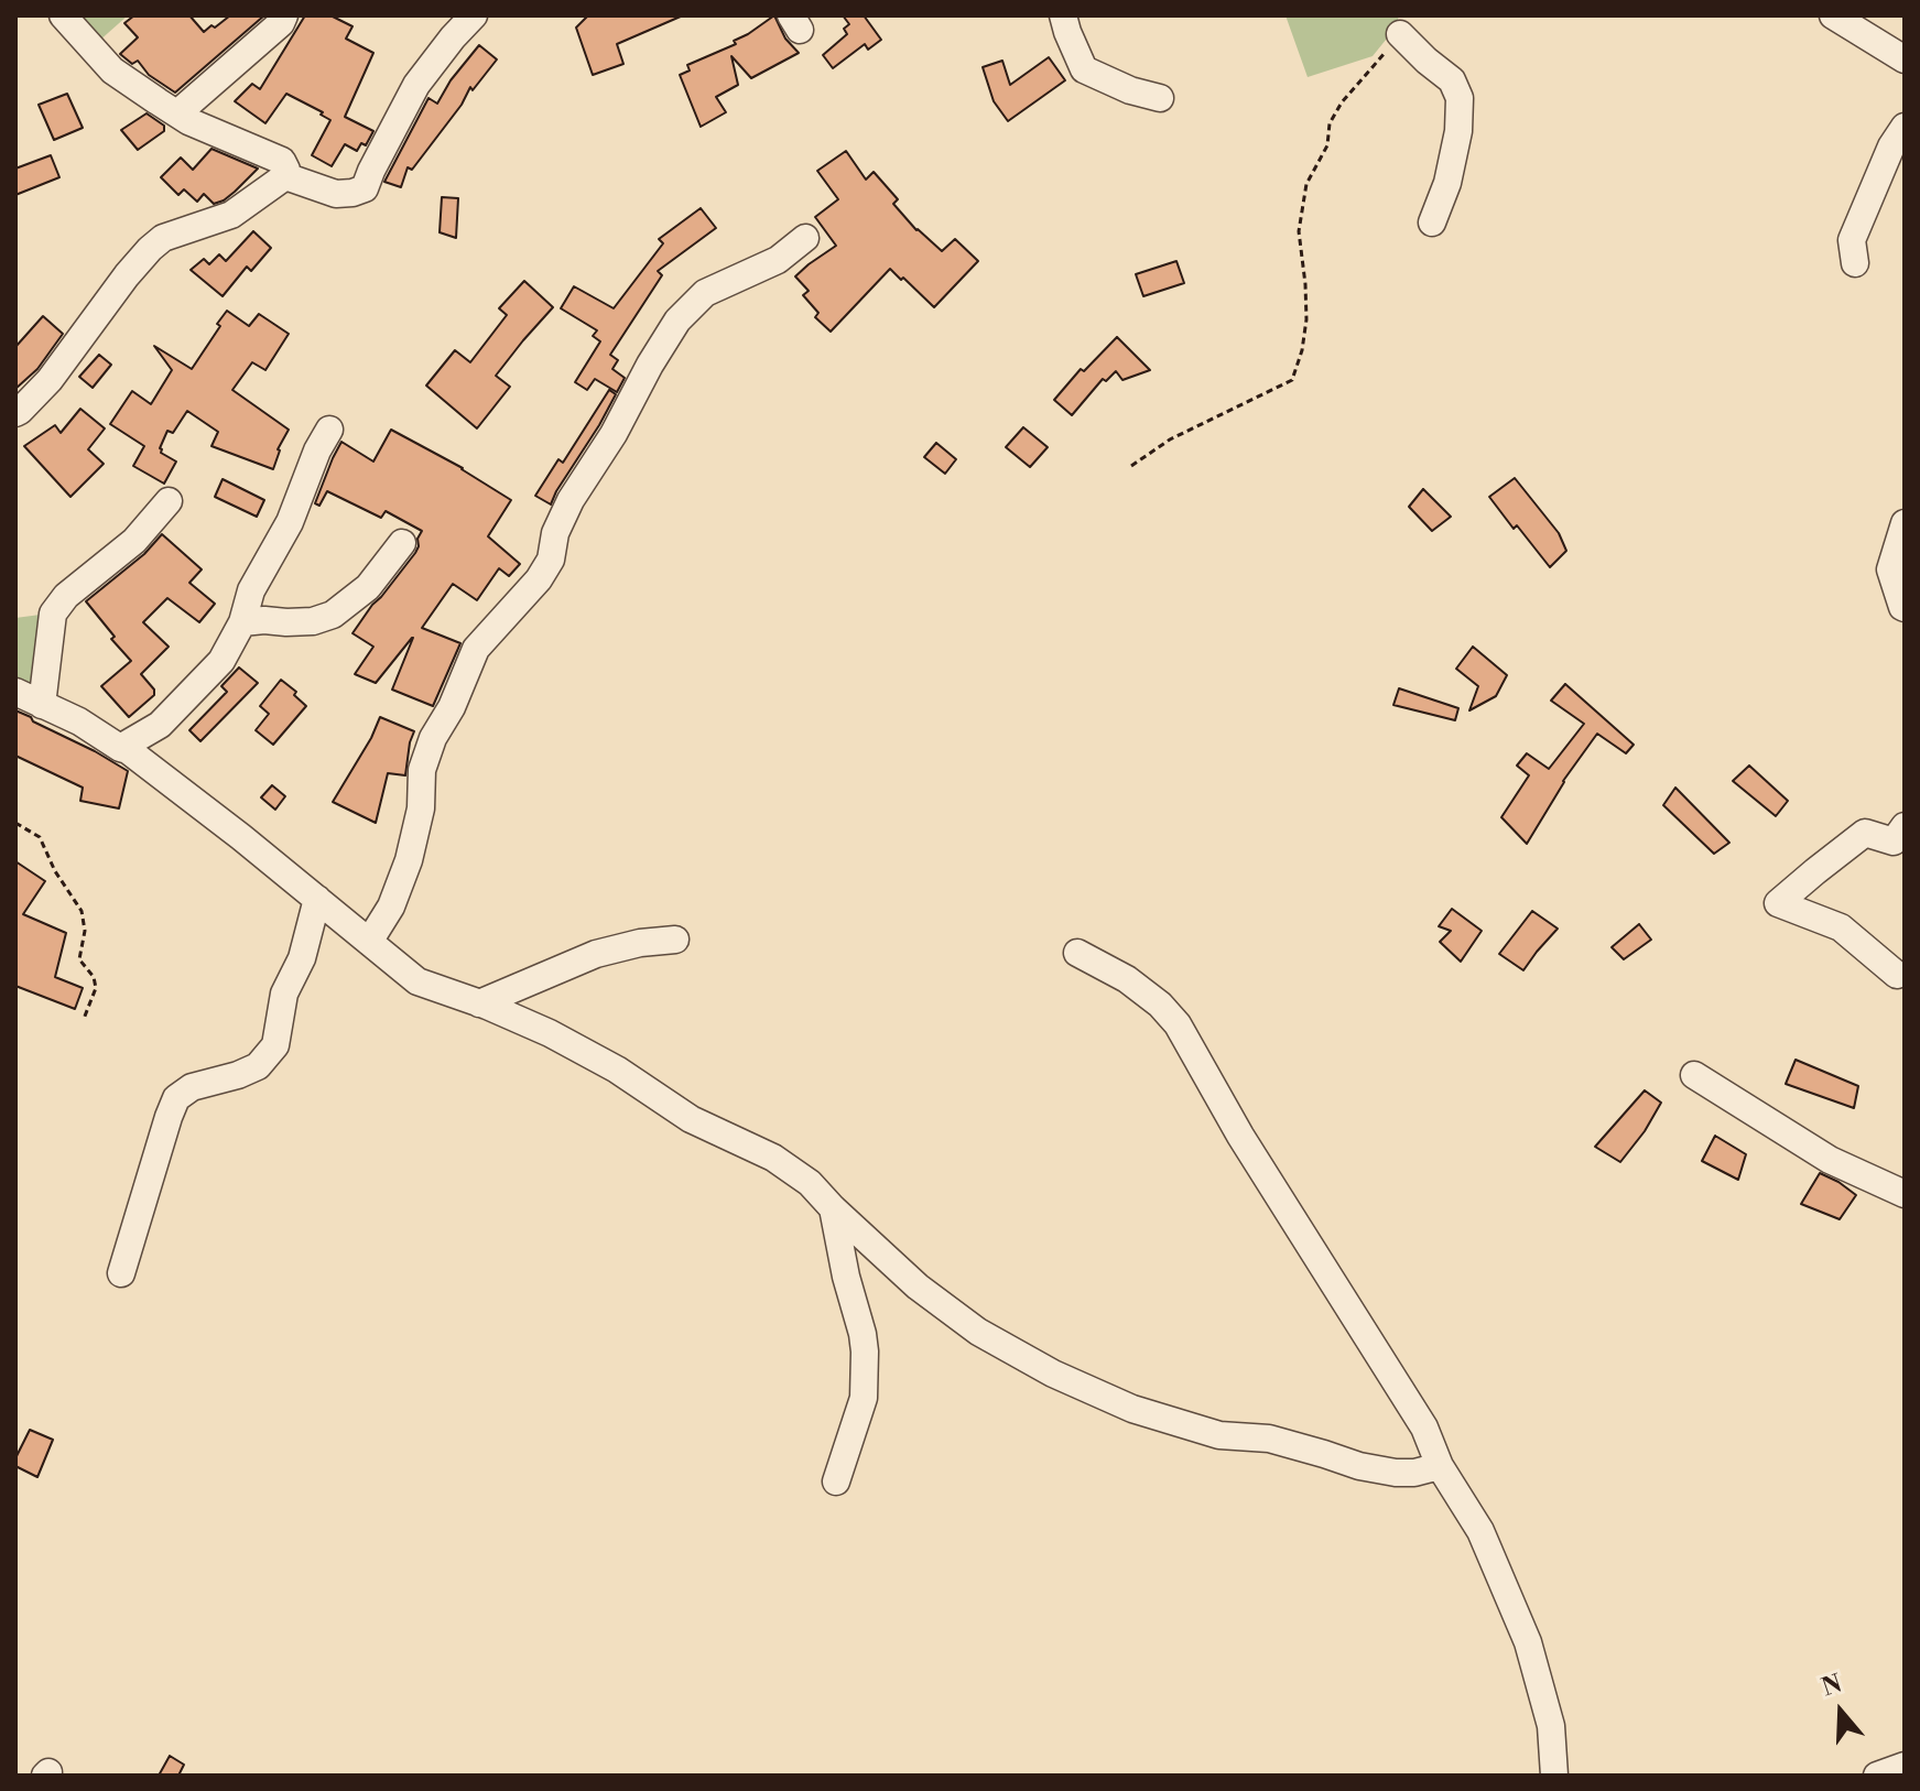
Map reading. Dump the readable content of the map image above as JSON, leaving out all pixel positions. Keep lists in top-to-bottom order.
{
  "north": "top"
}
